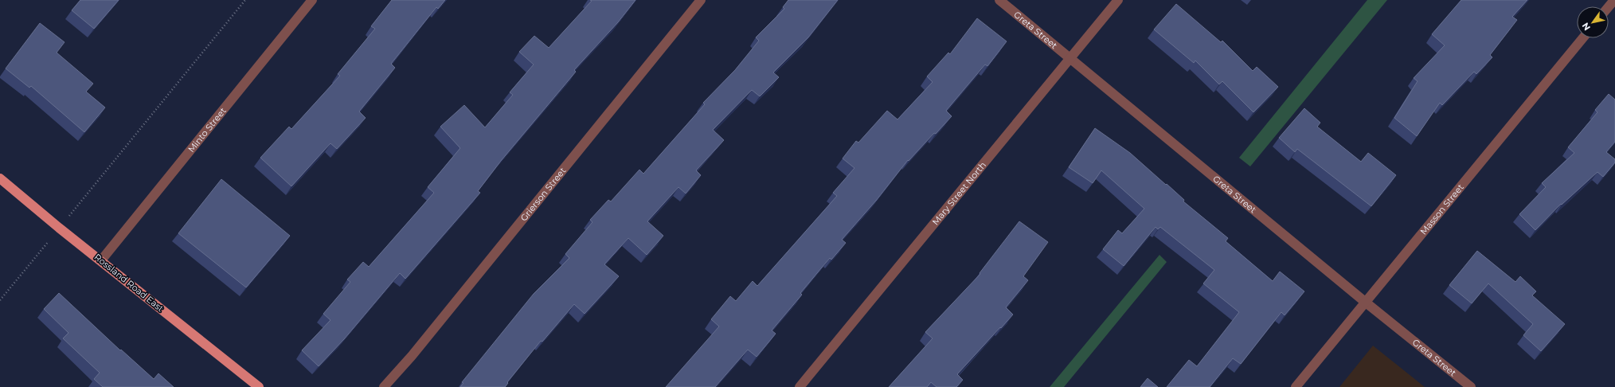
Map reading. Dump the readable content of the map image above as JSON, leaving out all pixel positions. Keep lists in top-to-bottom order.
{
  "streets": {
    "main road": ["Rossland Road East"],
    "street": [
      "Greta Street",
      "Minto Street",
      "Mary Street North",
      "Grierson Street",
      "Masson Street"
    ]
  },
  "crossings": [
    ["Greta Street", "Mary Street North"],
    ["Greta Street", "Masson Street"],
    ["Minto Street", "Rossland Road East"]
  ],
  "north": "bottom left"
}
